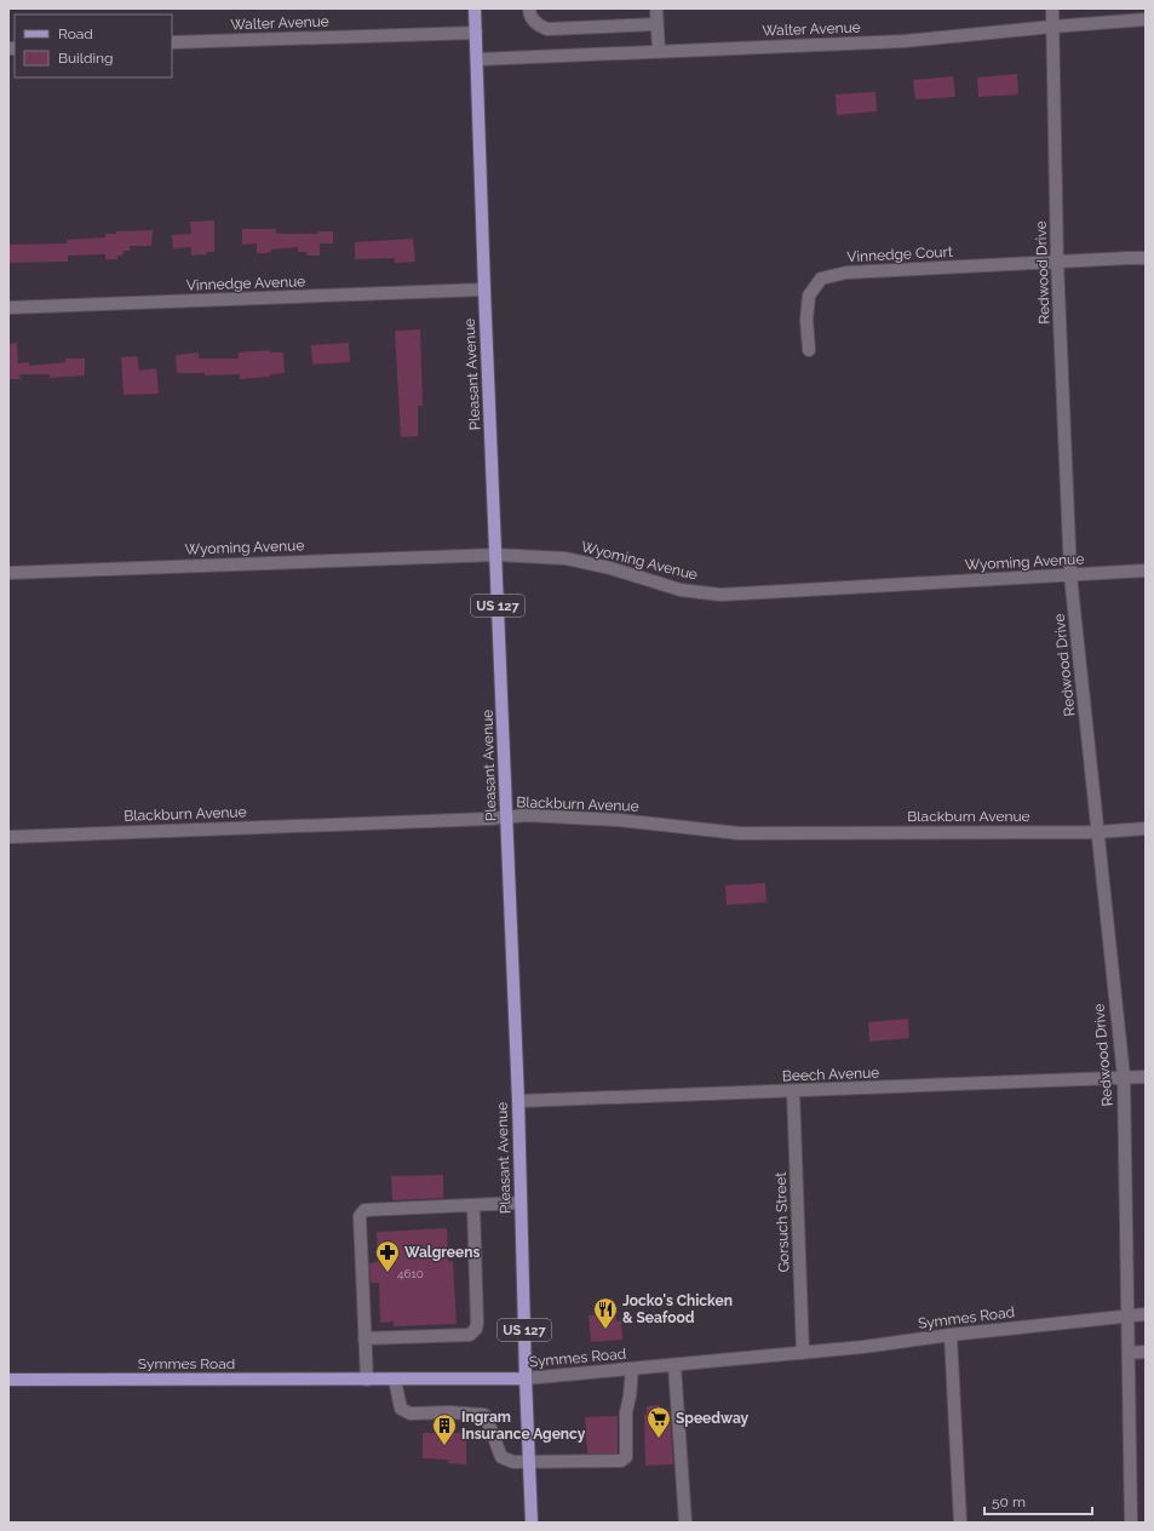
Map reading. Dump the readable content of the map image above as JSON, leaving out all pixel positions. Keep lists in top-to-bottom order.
{
  "streets": {
    "main road": ["Pleasant Avenue", "US 127", "Symmes Road"],
    "street": [
      "Walter Avenue",
      "Vinnedge Court",
      "Redwood Drive",
      "Vinnedge Avenue",
      "Wyoming Avenue",
      "Blackburn Avenue",
      "Beech Avenue",
      "Gorsuch Street"
    ]
  },
  "crossings": [
    ["Walter Avenue", "Redwood Drive"],
    ["Walter Avenue", "Pleasant Avenue"],
    ["Vinnedge Court", "Redwood Drive"],
    ["Redwood Drive", "Wyoming Avenue"],
    ["Redwood Drive", "Blackburn Avenue"],
    ["Redwood Drive", "Beech Avenue"],
    ["Redwood Drive", "Symmes Road"],
    ["Vinnedge Avenue", "Pleasant Avenue"],
    ["Pleasant Avenue", "Wyoming Avenue"],
    ["Pleasant Avenue", "Blackburn Avenue"],
    ["Pleasant Avenue", "Beech Avenue"],
    ["Pleasant Avenue", "Symmes Road"],
    ["Beech Avenue", "Gorsuch Street"],
    ["Gorsuch Street", "Symmes Road"]
  ],
  "places": {
    "pharmacy": ["Walgreens"],
    "restaurant": ["Jocko's Chicken & Seafood"],
    "supermarket": ["Speedway"],
    "building": ["Ingram Insurance Agency"]
  },
  "house_numbers": ["4610"],
  "legend": ["Road", "Building"],
  "scale_bar": "50 m"
}
